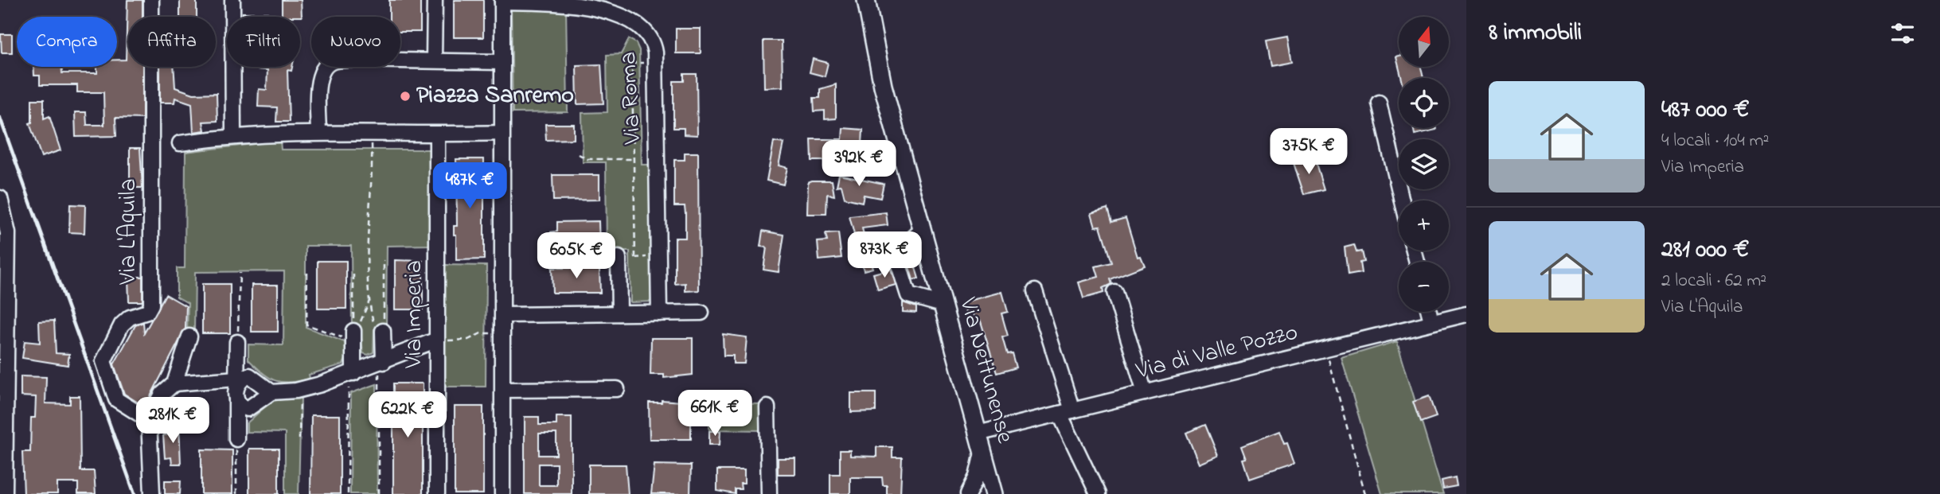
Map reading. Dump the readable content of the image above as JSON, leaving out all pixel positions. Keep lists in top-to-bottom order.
{
  "streets": {
    "main road": ["Via Nettunense"],
    "street": [
      "Via Roma",
      "Via L'Aquila",
      "Via Imperia",
      "Via di Valle Pozzo"
    ]
  },
  "crossings": [
    ["Via di Valle Pozzo", "Via Nettunense"]
  ],
  "places": ["Piazza Sanremo"],
  "north": "top",
  "page": {
    "heading": "8 immobili",
    "map_buttons": ["+", "−"],
    "chip": [
      "Compra",
      "Affitta",
      "Filtri",
      "Nuovo"
    ],
    "list": [
      {
        "name": "487 000 €",
        "note": "4 locali · 104 m² · Via Imperia"
      },
      {
        "name": "281 000 €",
        "note": "2 locali · 62 m² · Via L'Aquila"
      }
    ],
    "price": [
      "375K €",
      "392K €",
      "487K €",
      "873K €",
      "605K €",
      "661K €",
      "622K €",
      "281K €"
    ]
  }
}
